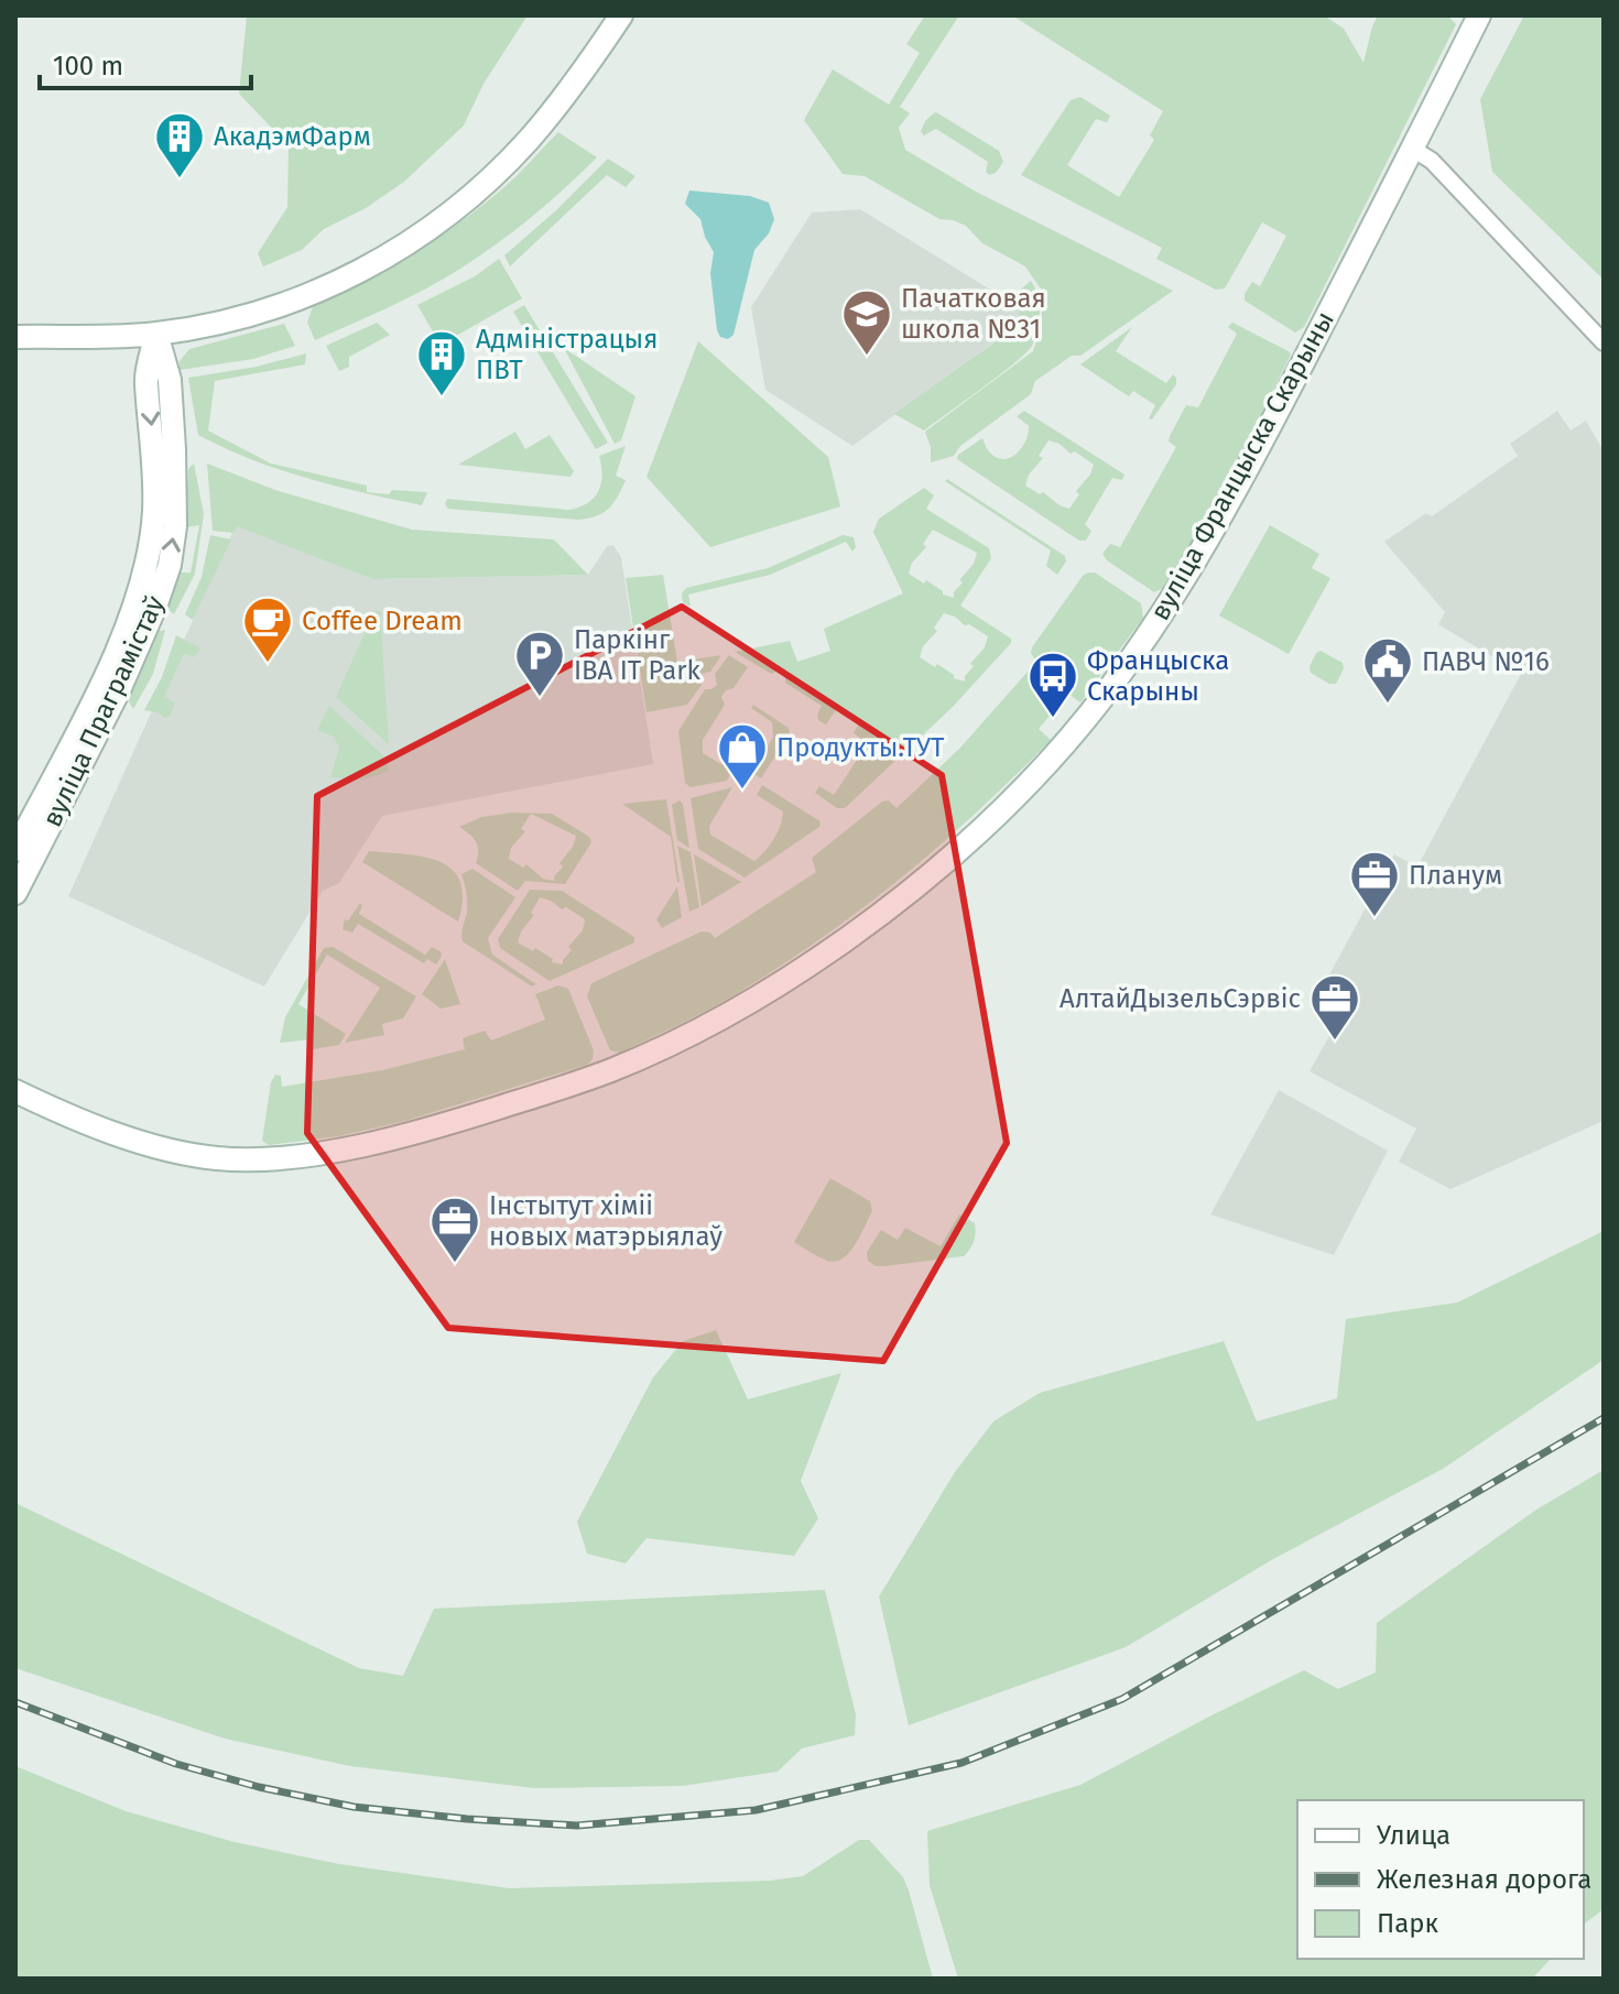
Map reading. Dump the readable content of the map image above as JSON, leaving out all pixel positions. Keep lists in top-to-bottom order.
{
  "streets": {
    "main road": ["вуліца Францыска Скарыны", "вуліца Праграмістаў"]
  },
  "places": {
    "building": ["АкадэмФарм", "Адміністрацыя ПВТ"],
    "school or university": ["Пачатковая школа №31"],
    "cafe": ["Coffee Dream"],
    "parking": ["Паркінг IBA IT Park"],
    "public building": ["ПАВЧ №16"],
    "bus stop": ["Францыска Скарыны"],
    "shop": ["Продукты.ТУТ"],
    "office": ["Планум", "АлтайДызельСэрвіс", "Інстытут хіміі новых матэрыялаў"]
  },
  "legend": ["Улица", "Железная дорога", "Парк"],
  "scale_bar": "100 m"
}
